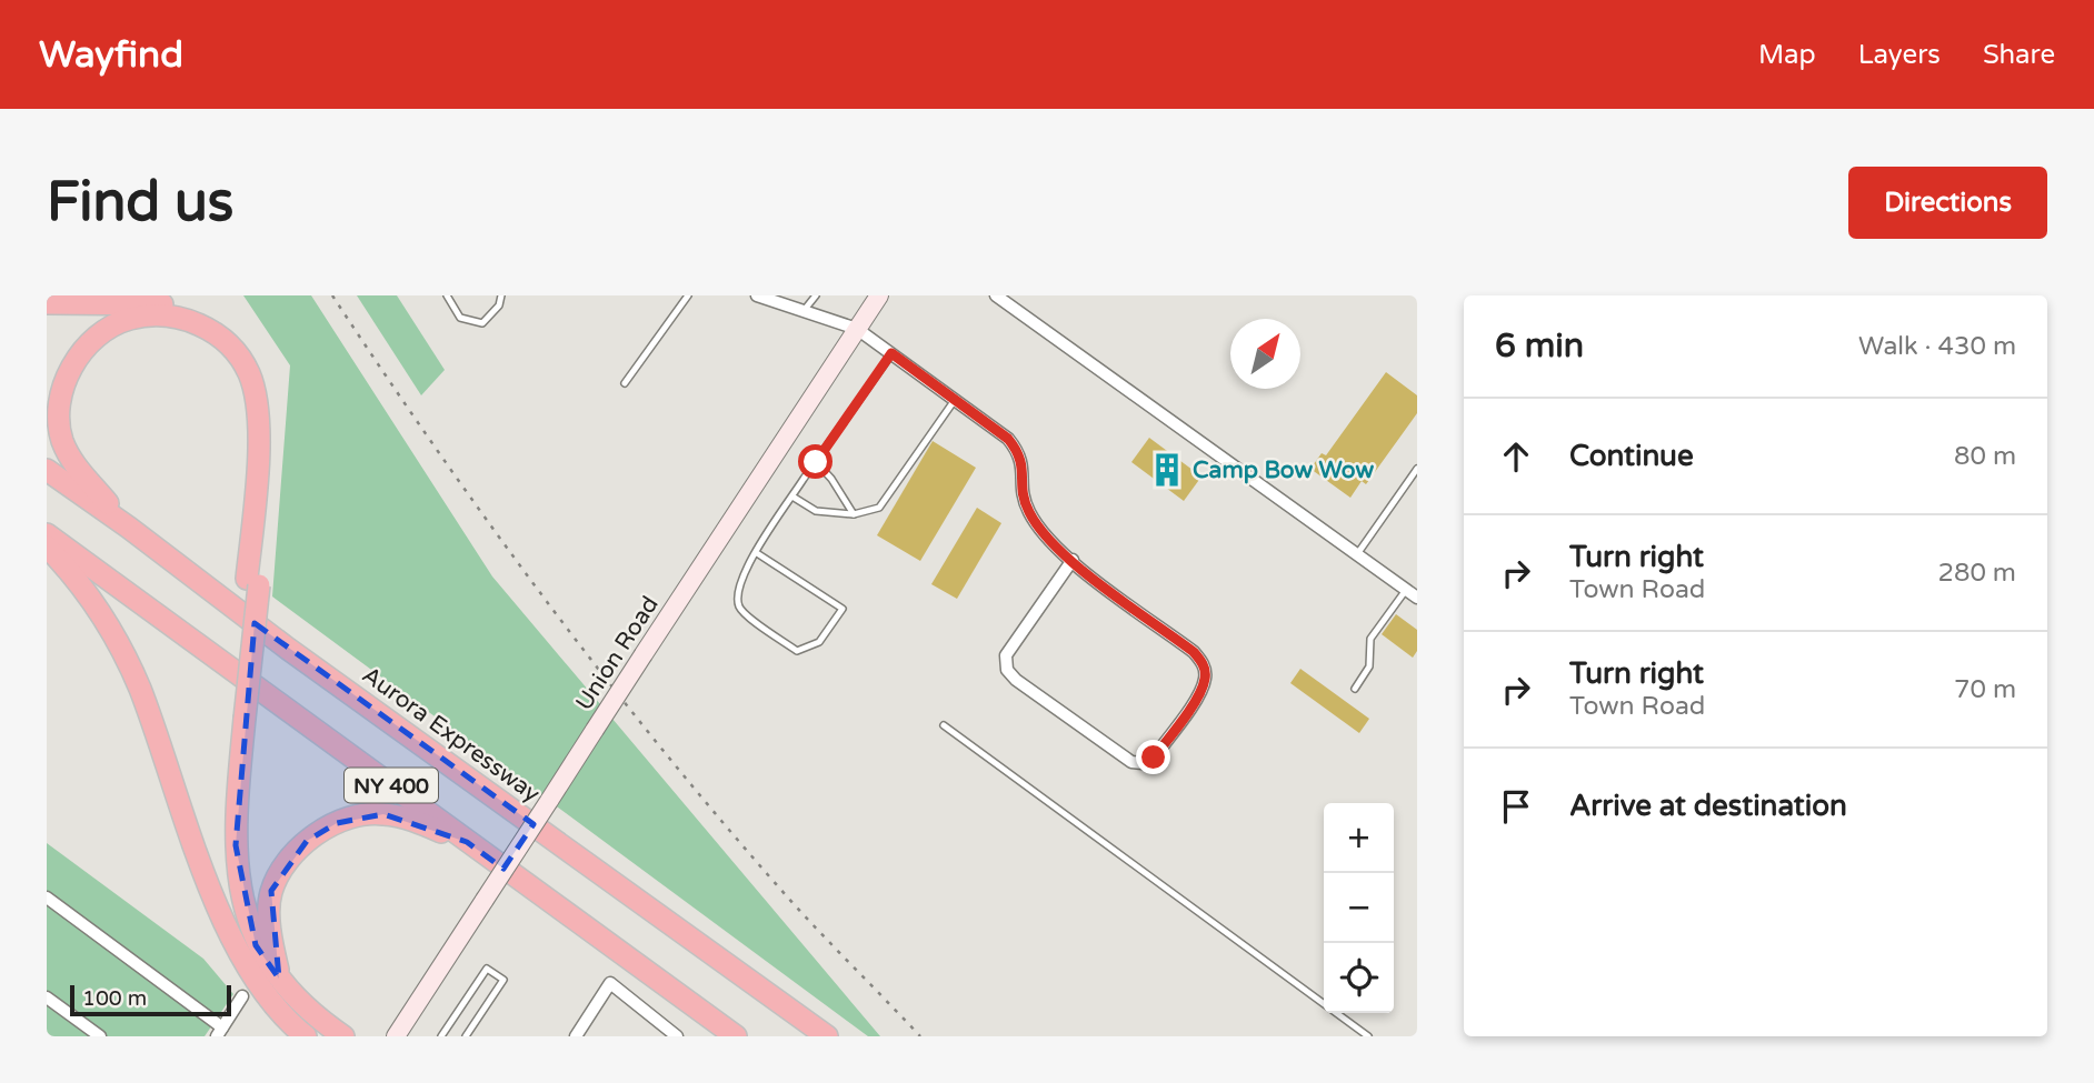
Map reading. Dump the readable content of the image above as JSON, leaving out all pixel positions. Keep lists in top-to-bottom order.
{
  "streets": {
    "highway": ["Aurora Expressway", "NY 400"],
    "main road": ["Union Road"]
  },
  "places": {
    "building": ["Camp Bow Wow"]
  },
  "scale_bar": "100 m",
  "north": "top right",
  "page": {
    "header": "Wayfind",
    "nav": ["Map", "Layers", "Share"],
    "buttons": "Directions",
    "title": "Find us",
    "heading": ["6 min", "Walk · 430 m"],
    "list": [
      ["Continue", "80 m"],
      ["Turn right", "Town Road", "280 m"],
      ["Turn right", "Town Road", "70 m"],
      "Arrive at destination"
    ],
    "map_buttons": ["+", "−"],
    "scale": "100 m"
  }
}
